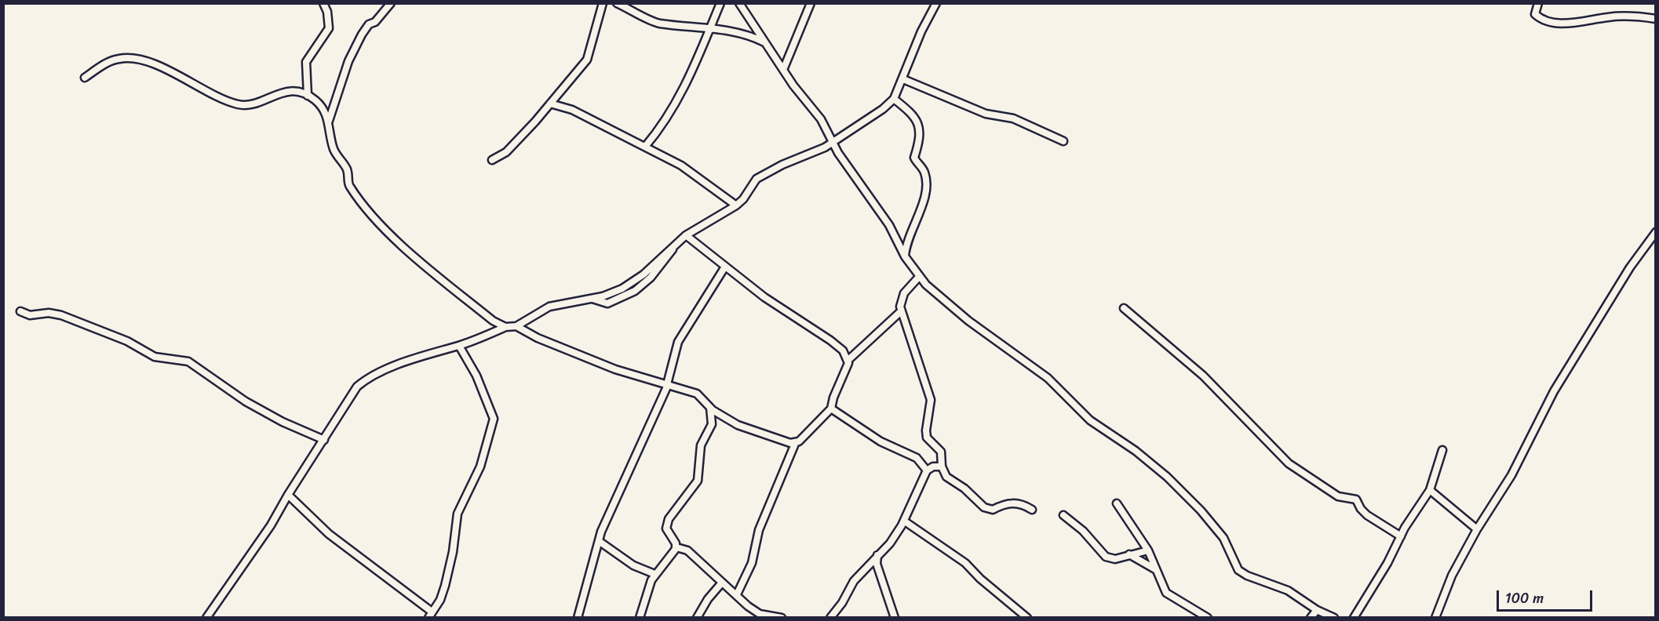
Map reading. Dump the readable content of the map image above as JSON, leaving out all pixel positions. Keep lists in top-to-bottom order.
{
  "scale_bar": "100 m"
}
